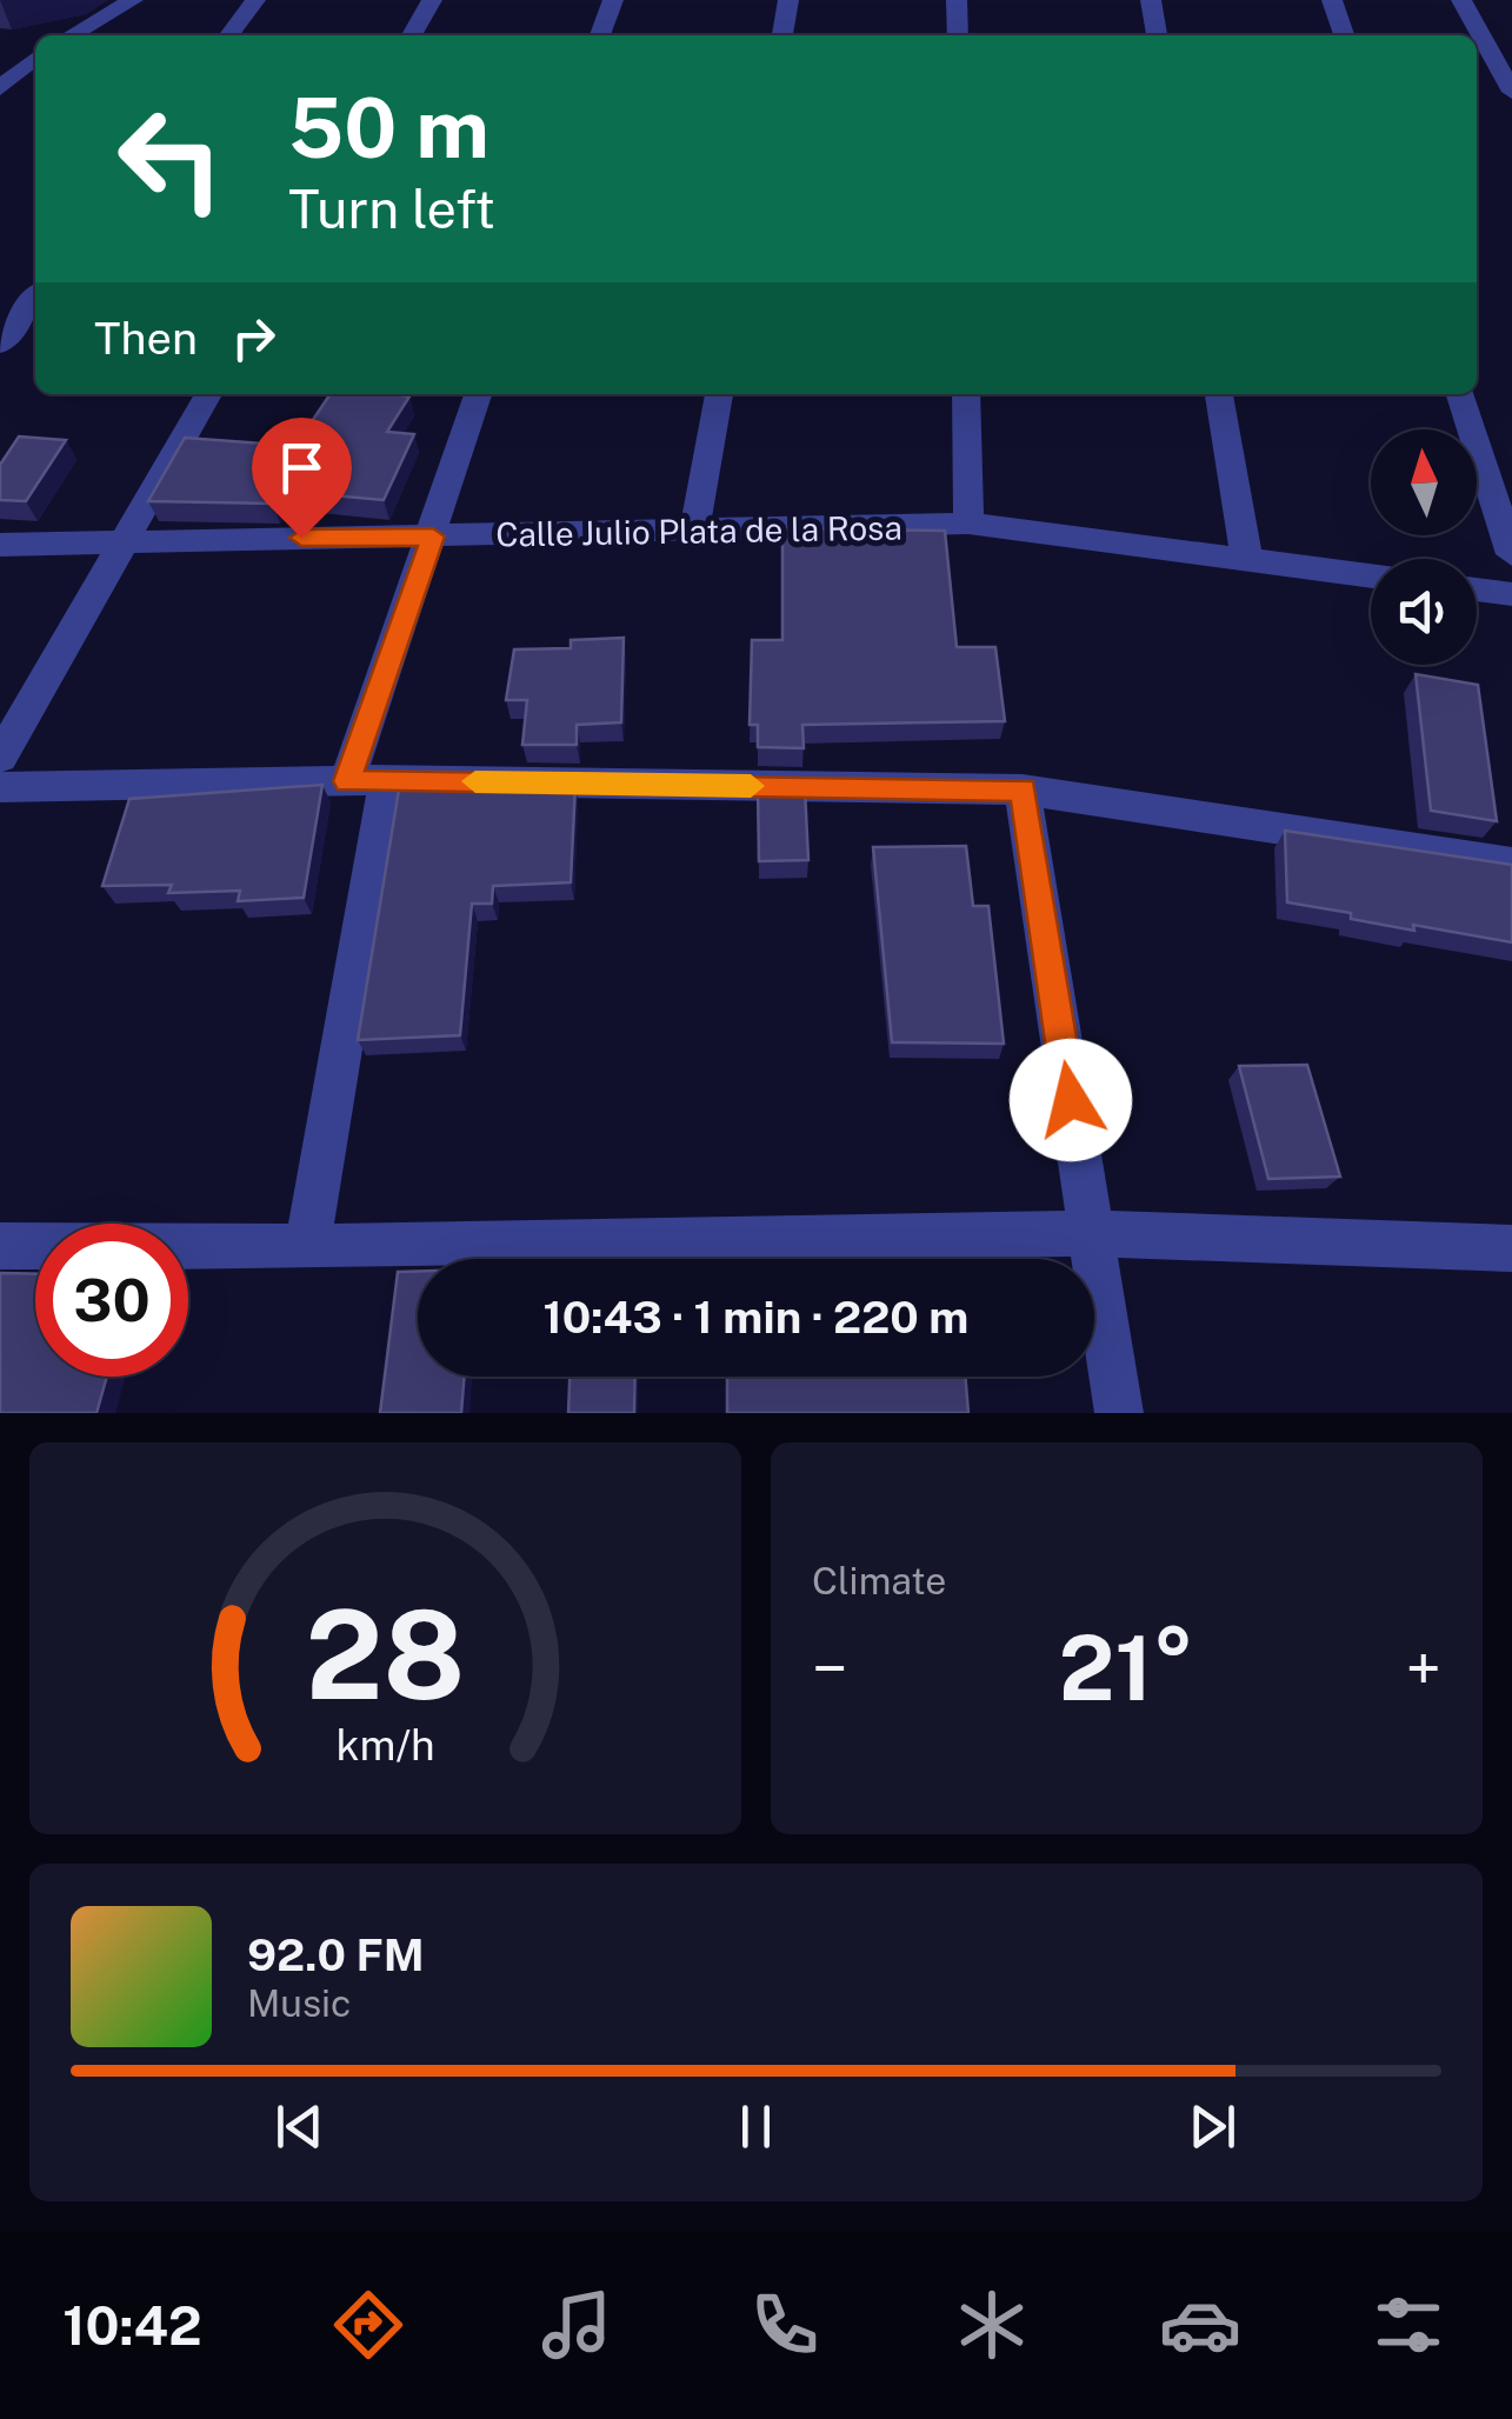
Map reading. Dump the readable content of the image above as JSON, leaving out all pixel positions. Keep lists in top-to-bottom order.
{
  "streets": {
    "street": ["Calle Julio Plata de la Rosa"]
  },
  "north": "top",
  "page": {
    "turn": ["50 m", "Turn left"],
    "then": "Then",
    "limit": "30",
    "trip": "10:43 · 1 min · 220 m",
    "tile": "Climate",
    "heat": ["−", "21°", "+"],
    "song": ["92.0 FM", "Music"],
    "tabs": "10:42",
    "gauge": ["28", "km/h"]
  }
}
